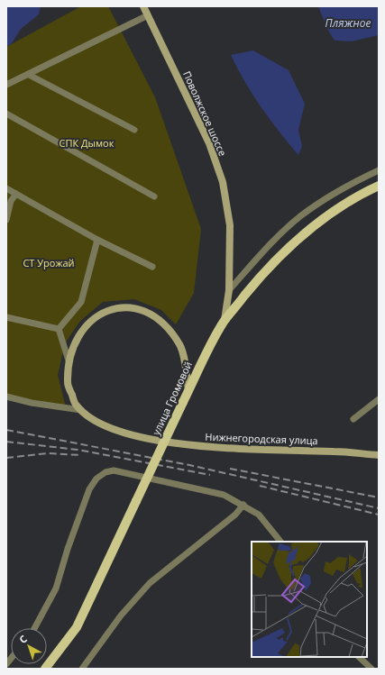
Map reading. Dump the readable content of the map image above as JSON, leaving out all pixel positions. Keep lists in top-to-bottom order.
{
  "streets": {
    "main road": ["Поволжское шоссе", "улица Громовой", "Нижнегородская улица"]
  },
  "crossings": [
    ["Поволжское шоссе", "улица Громовой"],
    ["улица Громовой", "Нижнегородская улица"]
  ],
  "water": ["Пляжное"],
  "parks": ["СПК Дымок", "СТ Урожай"],
  "north": "top left"
}
